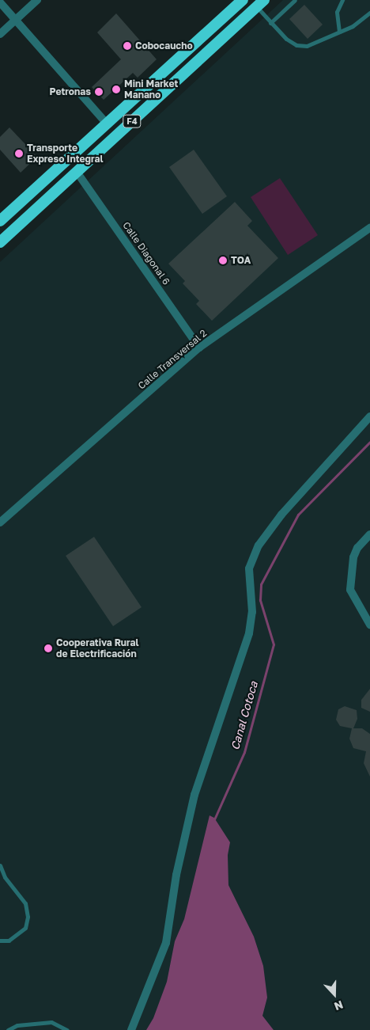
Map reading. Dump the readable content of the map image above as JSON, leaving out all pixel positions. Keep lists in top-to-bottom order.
{
  "streets": {
    "highway": ["F4"],
    "street": ["Calle Diagonal 6", "Calle Transversal 2"]
  },
  "crossings": [
    ["F4", "Calle Diagonal 6"],
    ["Calle Diagonal 6", "Calle Transversal 2"]
  ],
  "water": ["Canal Cotoca"],
  "places": [
    "Cobocaucho",
    "Mini Market Manano",
    "Petronas",
    "Transporte Expreso Integral",
    "TOA",
    "Cooperativa Rural de Electrificación"
  ],
  "north": "bottom"
}
